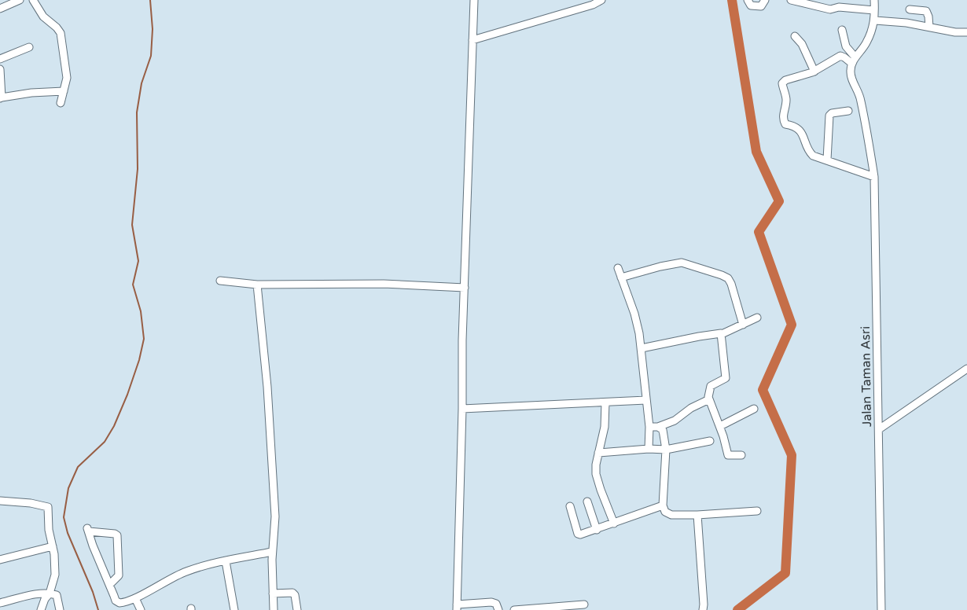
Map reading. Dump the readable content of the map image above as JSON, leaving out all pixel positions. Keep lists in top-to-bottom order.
{
  "streets": {
    "street": ["Jalan Taman Asri"]
  }
}
